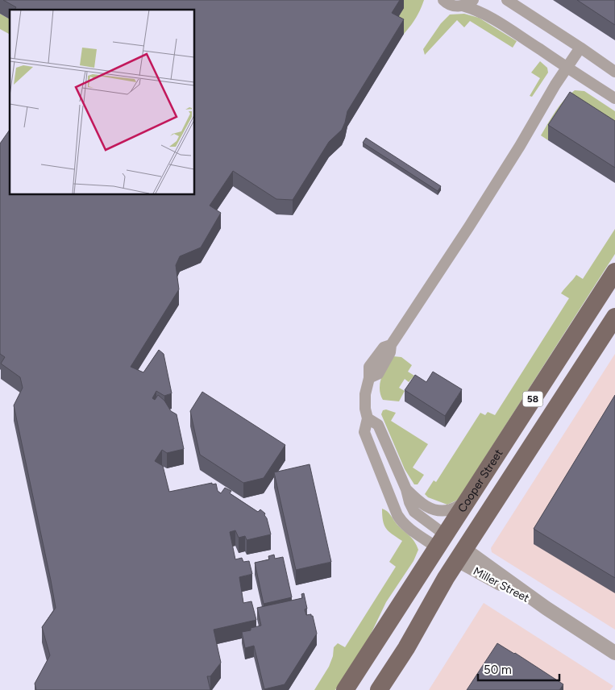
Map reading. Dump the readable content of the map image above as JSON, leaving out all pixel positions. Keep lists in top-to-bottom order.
{
  "streets": {
    "main road": ["58", "Cooper Street"],
    "street": ["Miller Street"]
  },
  "crossings": [
    ["58", "Miller Street"]
  ],
  "scale_bar": "50 m"
}
